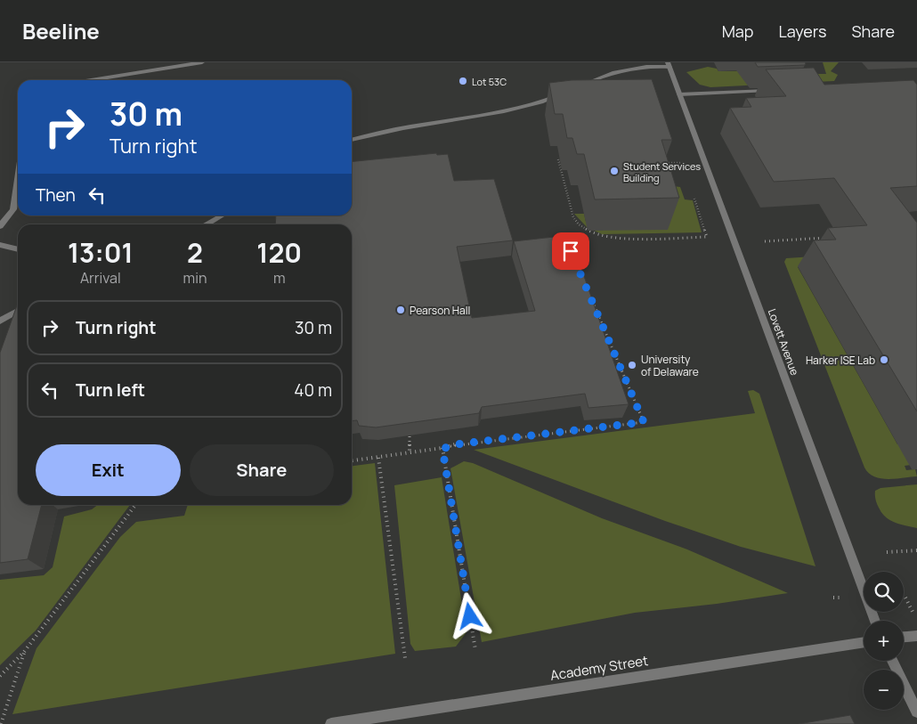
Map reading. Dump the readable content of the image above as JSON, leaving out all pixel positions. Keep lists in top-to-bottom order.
{
  "streets": {
    "street": ["Lovett Avenue", "Academy Street"]
  },
  "places": [
    "Lot 53C",
    "Student Services Building",
    "Pearson Hall",
    "Harker ISE Lab",
    "University of Delaware"
  ],
  "page": {
    "header": "Beeline",
    "nav": ["Map", "Layers", "Share"],
    "turn": ["30 m", "Turn right"],
    "then": "Then",
    "eta": [
      "13:01",
      "Arrival",
      "2",
      "min",
      "120",
      "m"
    ],
    "list": [
      {
        "name": "Turn right",
        "value": "30 m"
      },
      {
        "name": "Turn left",
        "value": "40 m"
      }
    ],
    "buttons": ["Exit", "Share"],
    "map_buttons": ["+", "−"]
  }
}
